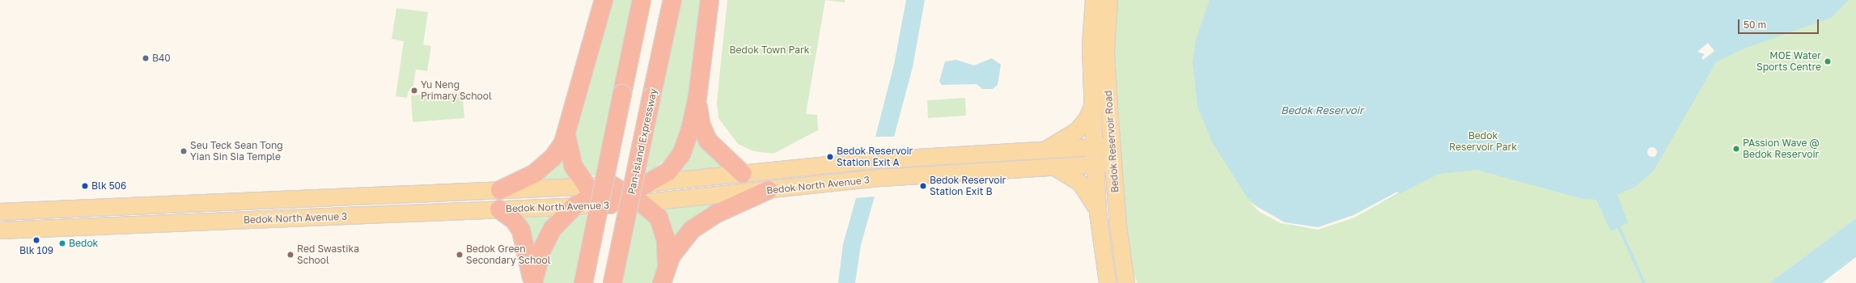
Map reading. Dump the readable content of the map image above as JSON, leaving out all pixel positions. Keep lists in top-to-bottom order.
{
  "streets": {
    "highway": ["Pan-Island Expressway"],
    "main road": ["Bedok Reservoir Road", "Bedok North Avenue 3"]
  },
  "crossings": [
    ["Bedok Reservoir Road", "Bedok North Avenue 3"]
  ],
  "water": ["Bedok Reservoir"],
  "parks": ["Bedok Town Park", "Bedok Reservoir Park"],
  "places": [
    "B40",
    "MOE Water Sports Centre",
    "Yu Neng Primary School",
    "PAssion Wave @ Bedok Reservoir",
    "Seu Teck Sean Tong Yian Sin Sia Temple",
    "Bedok Reservoir Station Exit A",
    "Blk 506",
    "Bedok Reservoir Station Exit B",
    "Blk 109",
    "Bedok",
    "Red Swastika School",
    "Bedok Green Secondary School"
  ],
  "scale_bar": "50 m"
}
